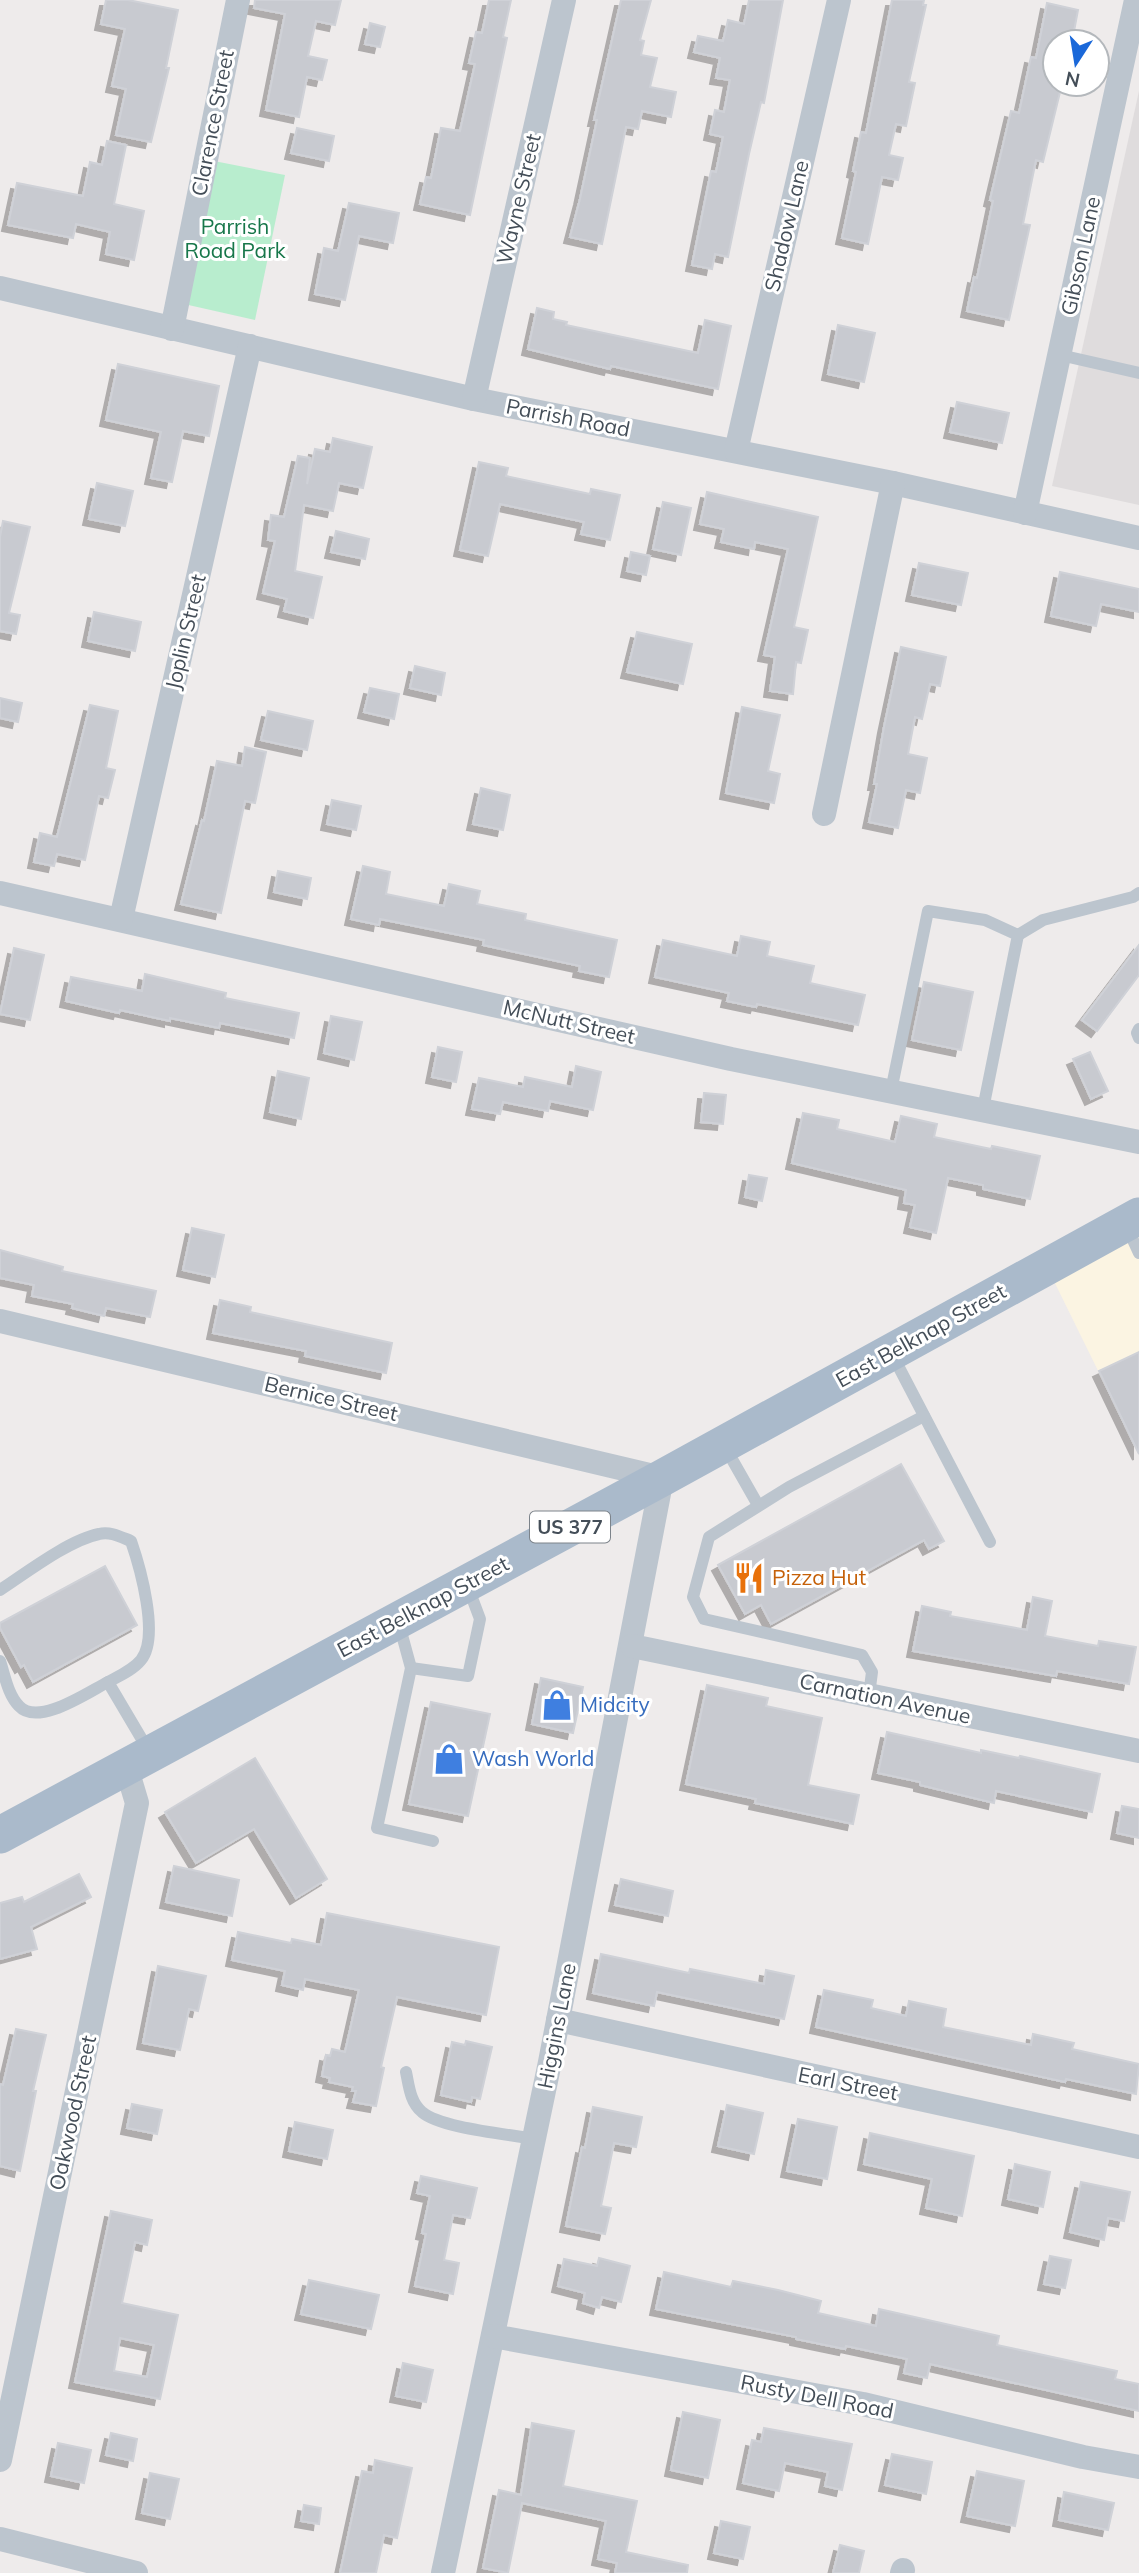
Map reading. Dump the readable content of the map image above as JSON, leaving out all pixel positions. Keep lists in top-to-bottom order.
{
  "streets": {
    "main road": ["East Belknap Street", "US 377"],
    "street": [
      "Clarence Street",
      "Wayne Street",
      "Shadow Lane",
      "Gibson Lane",
      "Parrish Road",
      "Joplin Street",
      "McNutt Street",
      "Bernice Street",
      "Carnation Avenue",
      "Higgins Lane",
      "Earl Street",
      "Oakwood Street",
      "Rusty Dell Road"
    ]
  },
  "crossings": [
    ["Clarence Street", "Parrish Road"],
    ["Wayne Street", "Parrish Road"],
    ["Shadow Lane", "Parrish Road"],
    ["Gibson Lane", "Parrish Road"],
    ["Parrish Road", "Joplin Street"],
    ["Joplin Street", "McNutt Street"],
    ["East Belknap Street", "Bernice Street"],
    ["East Belknap Street", "Higgins Lane"],
    ["East Belknap Street", "Oakwood Street"],
    ["Bernice Street", "Higgins Lane"],
    ["Carnation Avenue", "Higgins Lane"],
    ["Higgins Lane", "Earl Street"],
    ["Higgins Lane", "Rusty Dell Road"]
  ],
  "parks": ["Parrish Road Park"],
  "places": {
    "restaurant": ["Pizza Hut"],
    "shop": ["Midcity", "Wash World"]
  },
  "north": "bottom"
}
